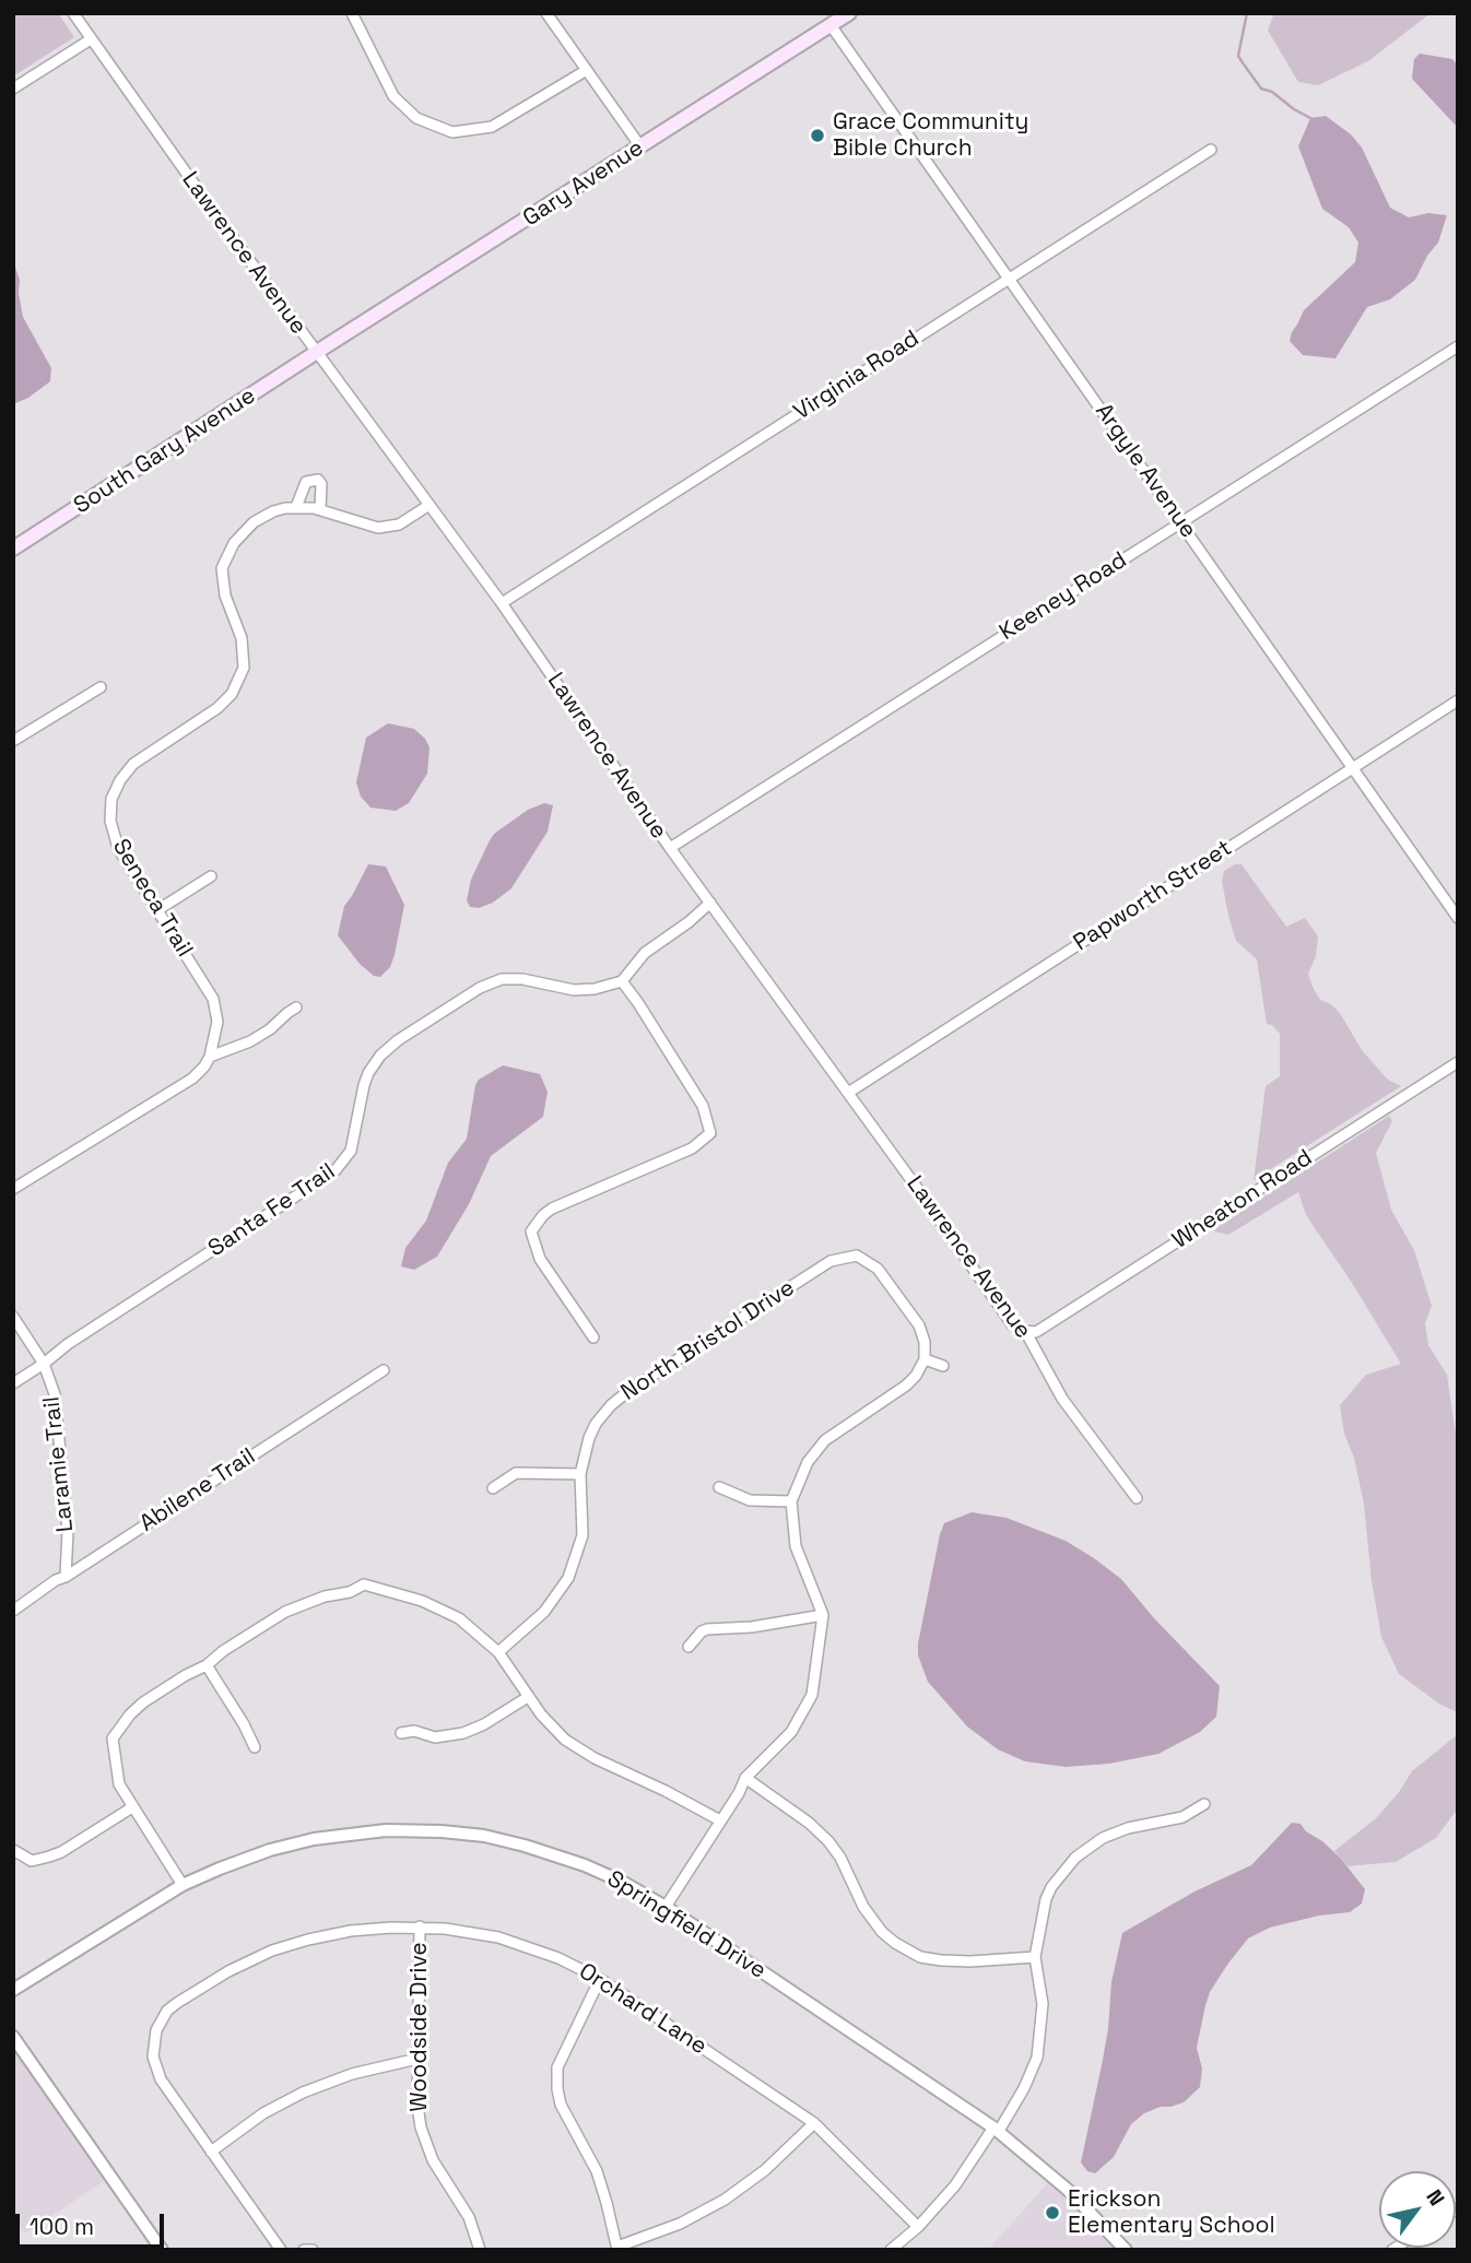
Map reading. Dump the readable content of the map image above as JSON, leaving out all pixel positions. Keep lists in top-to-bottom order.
{
  "streets": {
    "main road": ["Gary Avenue", "South Gary Avenue"],
    "street": [
      "Lawrence Avenue",
      "Virginia Road",
      "Argyle Avenue",
      "Keeney Road",
      "Papworth Street",
      "Seneca Trail",
      "Wheaton Road",
      "Santa Fe Trail",
      "North Bristol Drive",
      "Laramie Trail",
      "Abilene Trail",
      "Springfield Drive",
      "Orchard Lane",
      "Woodside Drive"
    ]
  },
  "crossings": [
    ["Gary Avenue", "Lawrence Avenue"],
    ["Gary Avenue", "South Gary Avenue"],
    ["Gary Avenue", "Argyle Avenue"],
    ["Lawrence Avenue", "Virginia Road"],
    ["Lawrence Avenue", "South Gary Avenue"],
    ["Lawrence Avenue", "Keeney Road"],
    ["Lawrence Avenue", "Papworth Street"],
    ["Lawrence Avenue", "Seneca Trail"],
    ["Lawrence Avenue", "Wheaton Road"],
    ["Virginia Road", "Argyle Avenue"],
    ["Argyle Avenue", "Keeney Road"],
    ["Argyle Avenue", "Papworth Street"],
    ["Santa Fe Trail", "Laramie Trail"],
    ["Laramie Trail", "Abilene Trail"],
    ["Orchard Lane", "Woodside Drive"]
  ],
  "places": ["Grace Community Bible Church", "Erickson Elementary School"],
  "scale_bar": "100 m",
  "north": "top right"
}
